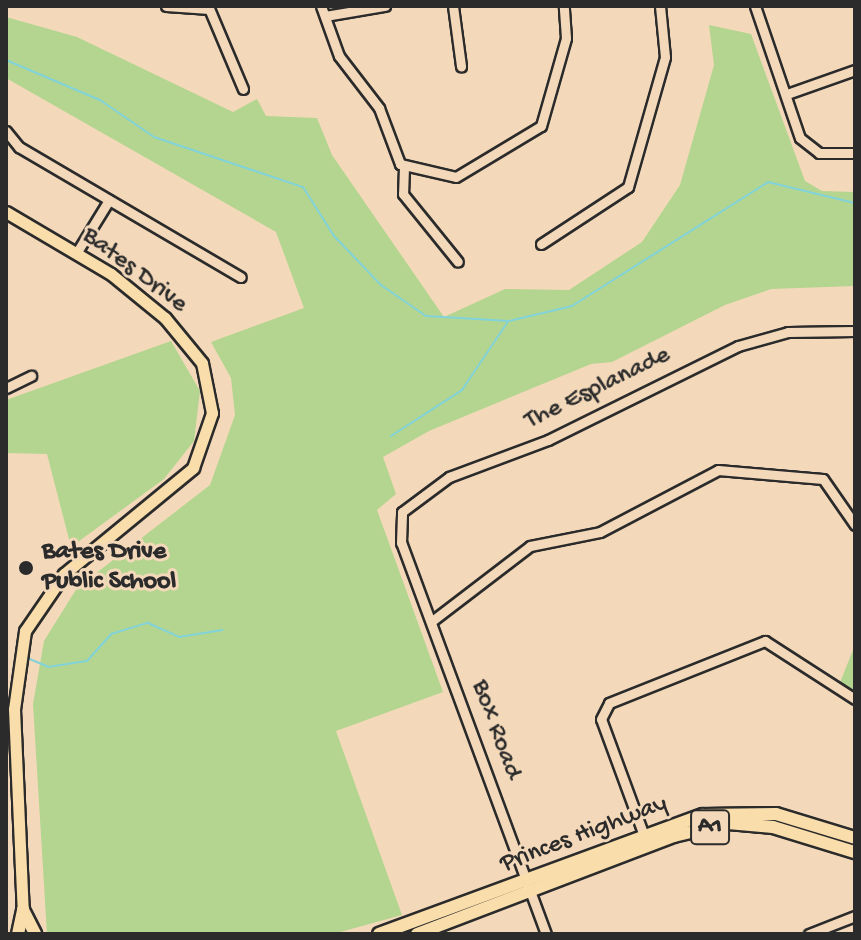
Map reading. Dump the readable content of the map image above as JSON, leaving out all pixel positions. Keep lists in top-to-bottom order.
{
  "streets": {
    "highway": ["A1", "Princes Highway"],
    "main road": ["Bates Drive"],
    "street": ["The Esplanade", "Box Road"]
  },
  "crossings": [
    ["The Esplanade", "Box Road"],
    ["Box Road", "Princes Highway"]
  ],
  "places": ["Bates Drive Public School"]
}
